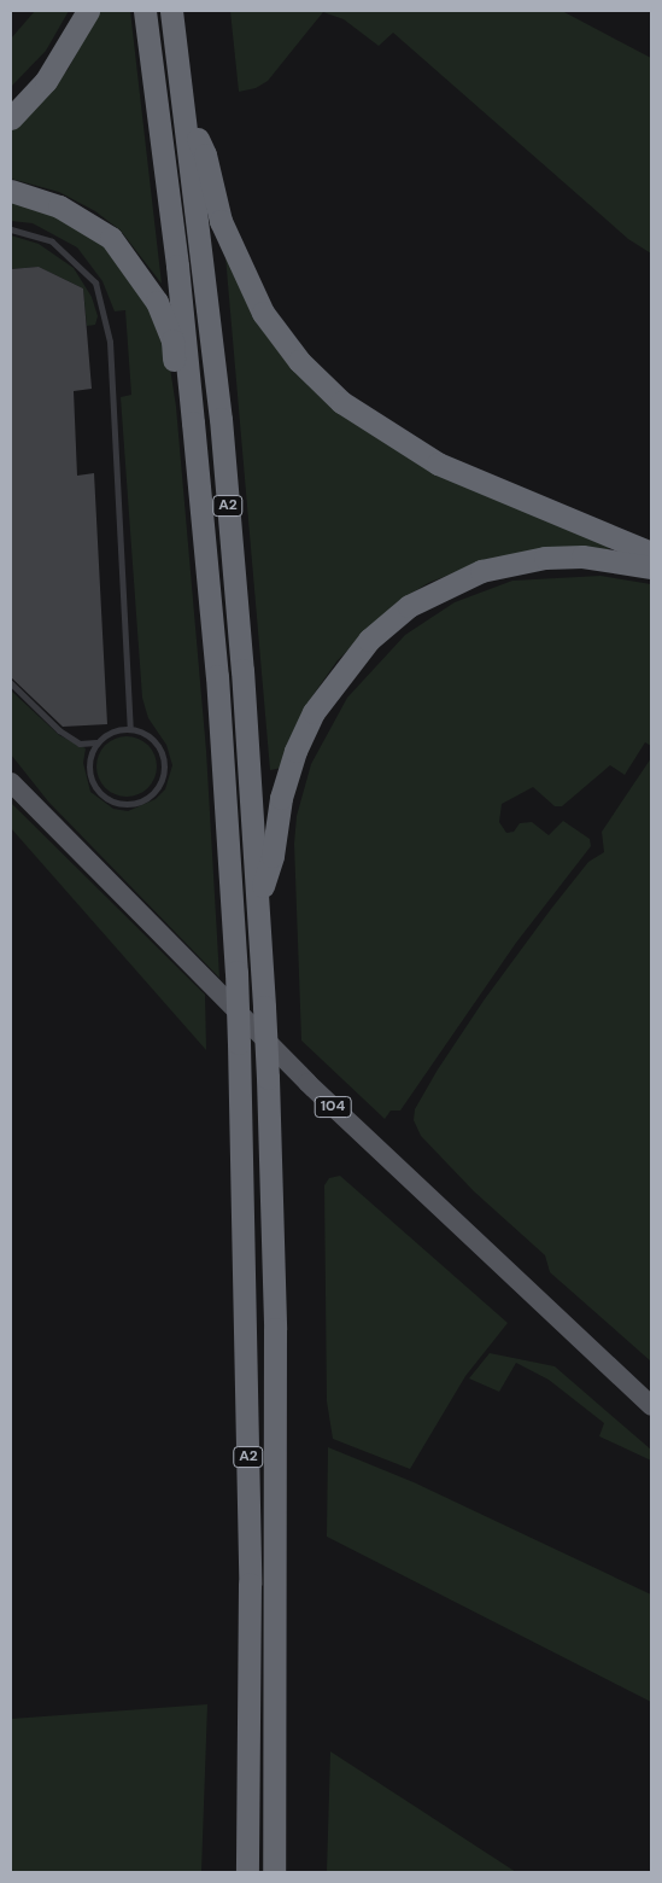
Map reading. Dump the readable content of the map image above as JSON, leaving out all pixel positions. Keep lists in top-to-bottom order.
{
  "streets": {
    "highway": ["A2"],
    "main road": ["104"]
  }
}
